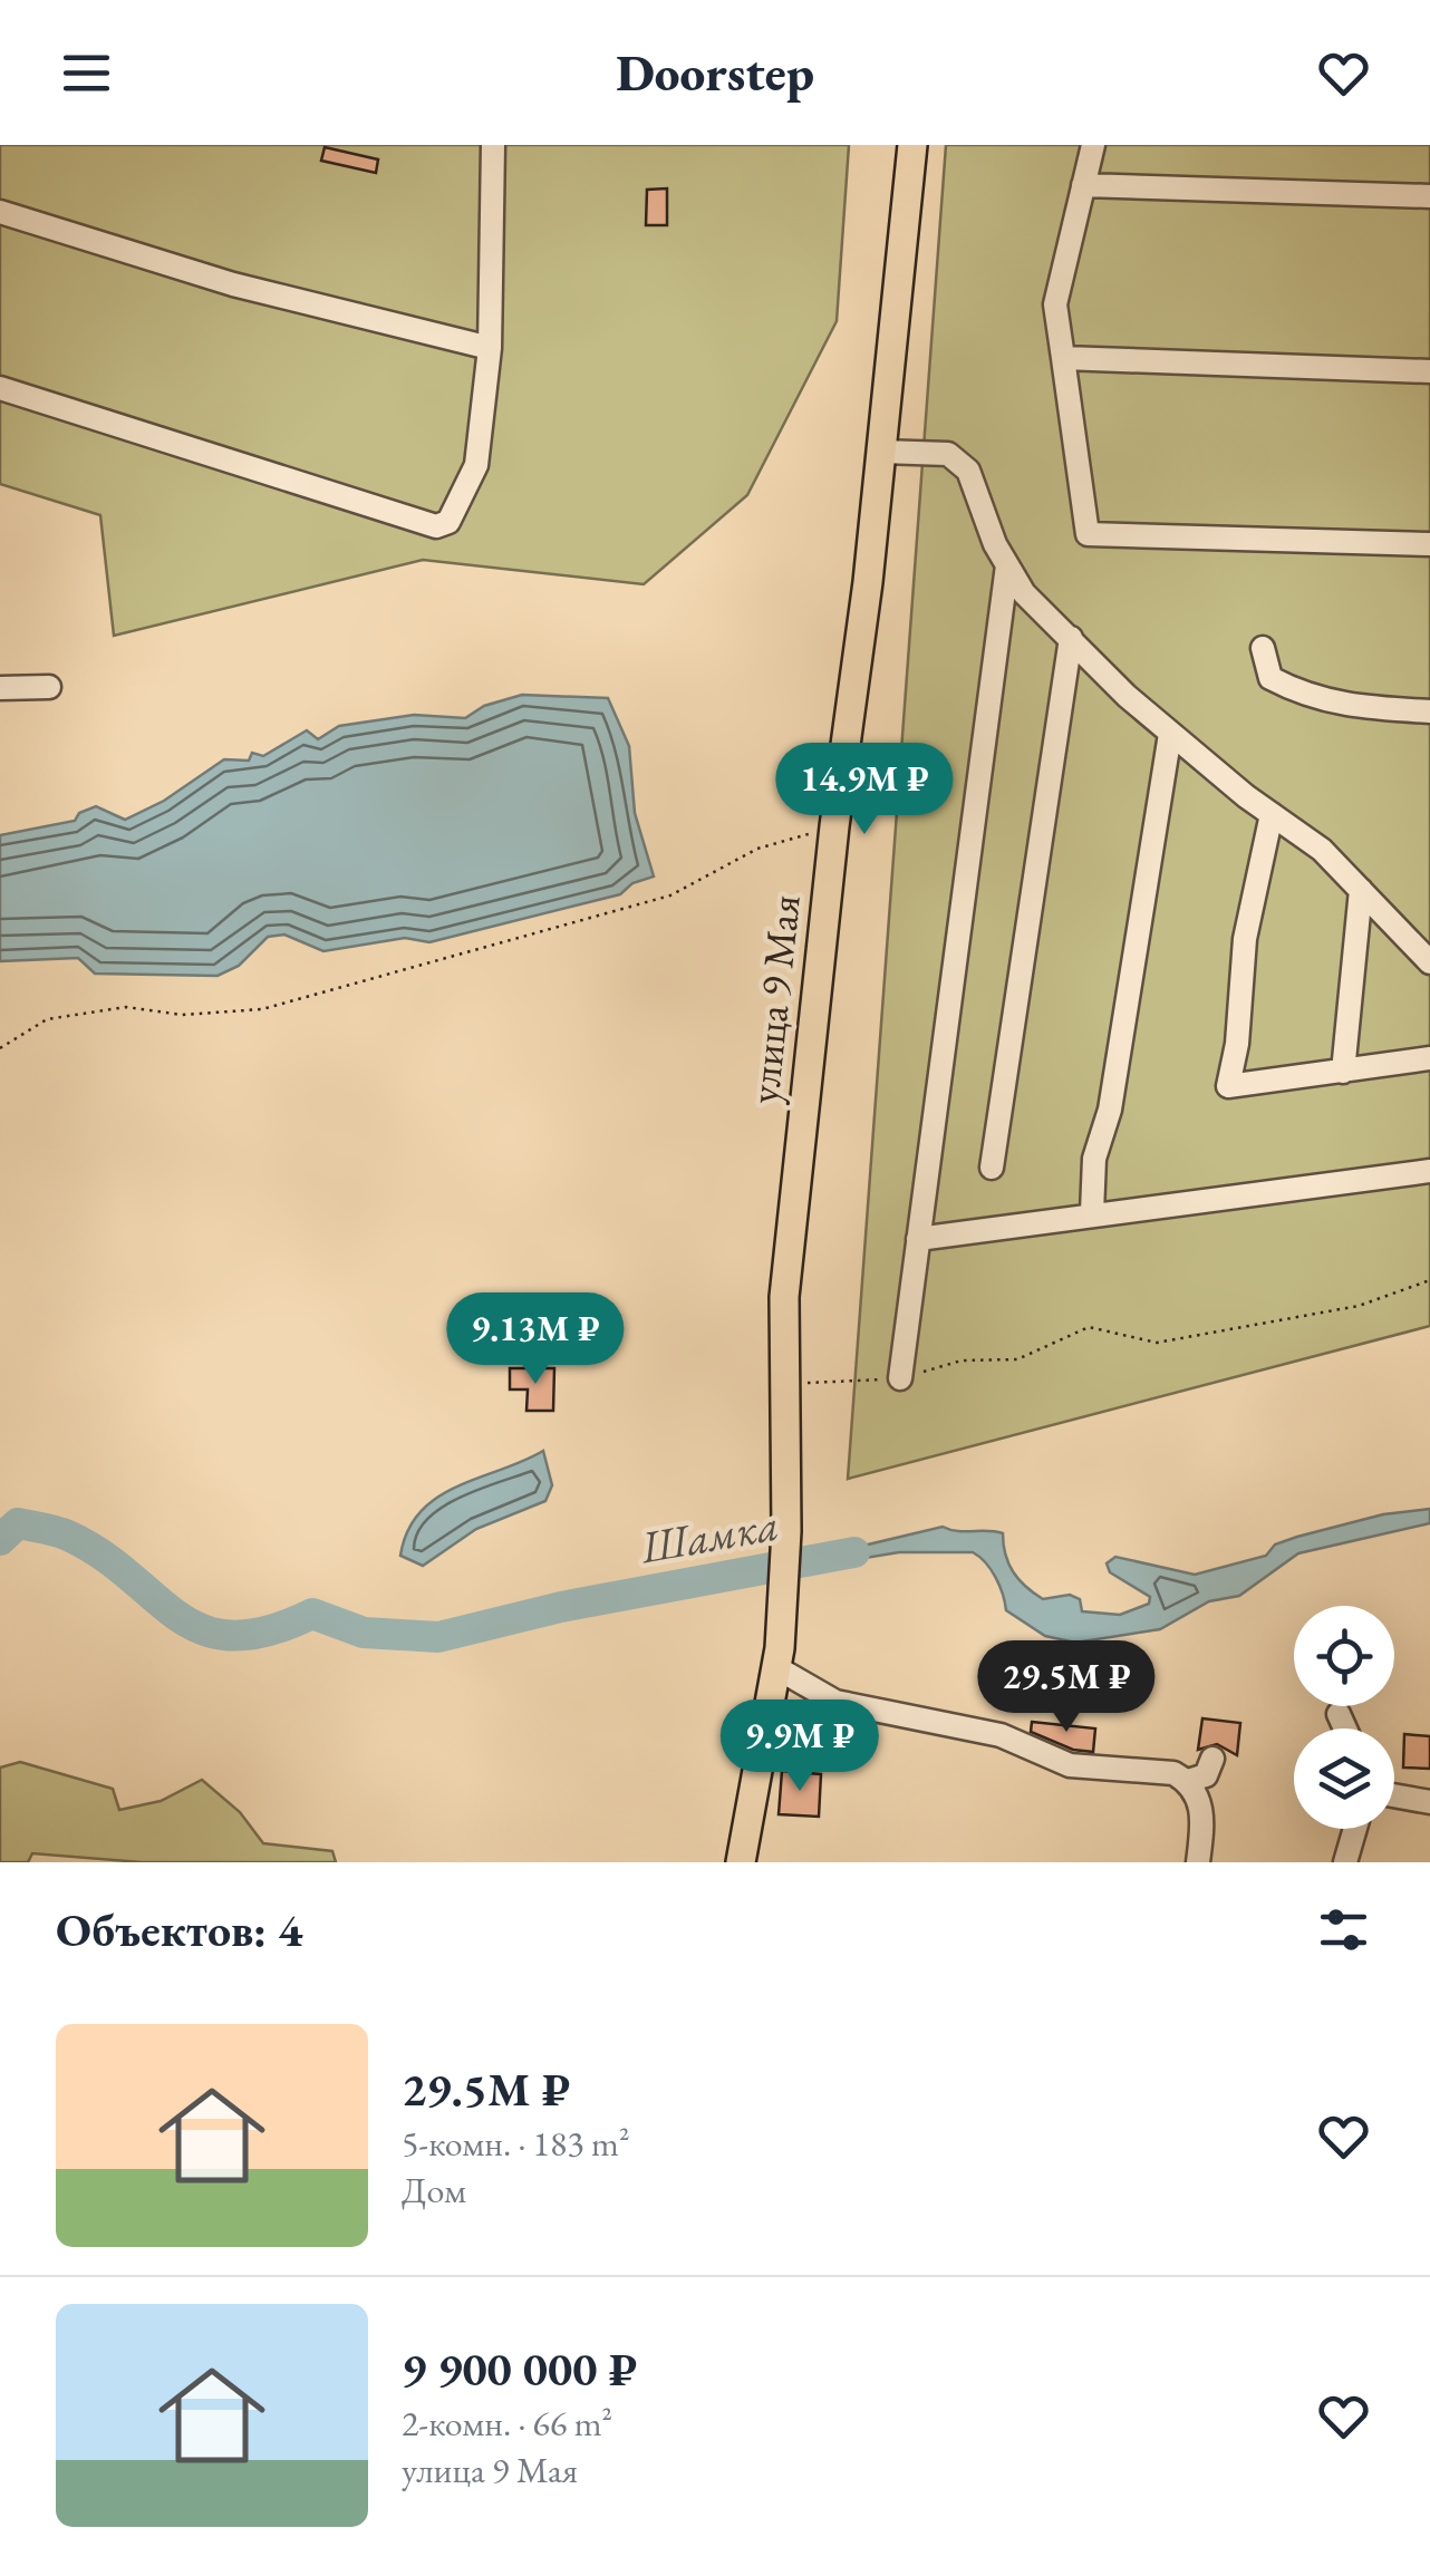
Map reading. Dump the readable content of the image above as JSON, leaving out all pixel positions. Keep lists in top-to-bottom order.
{
  "streets": {
    "main road": ["улица 9 Мая"]
  },
  "water": ["Шамка"],
  "page": {
    "header": "Doorstep",
    "price": [
      "14.9M ₽",
      "9.13M ₽",
      "29.5M ₽",
      "9.9M ₽"
    ],
    "heading": "Объектов: 4",
    "list": [
      {
        "name": "29.5M ₽",
        "note": "5-комн. · 183 m² · Дом"
      },
      {
        "name": "9 900 000 ₽",
        "note": "2-комн. · 66 m² · улица 9 Мая"
      }
    ]
  }
}
